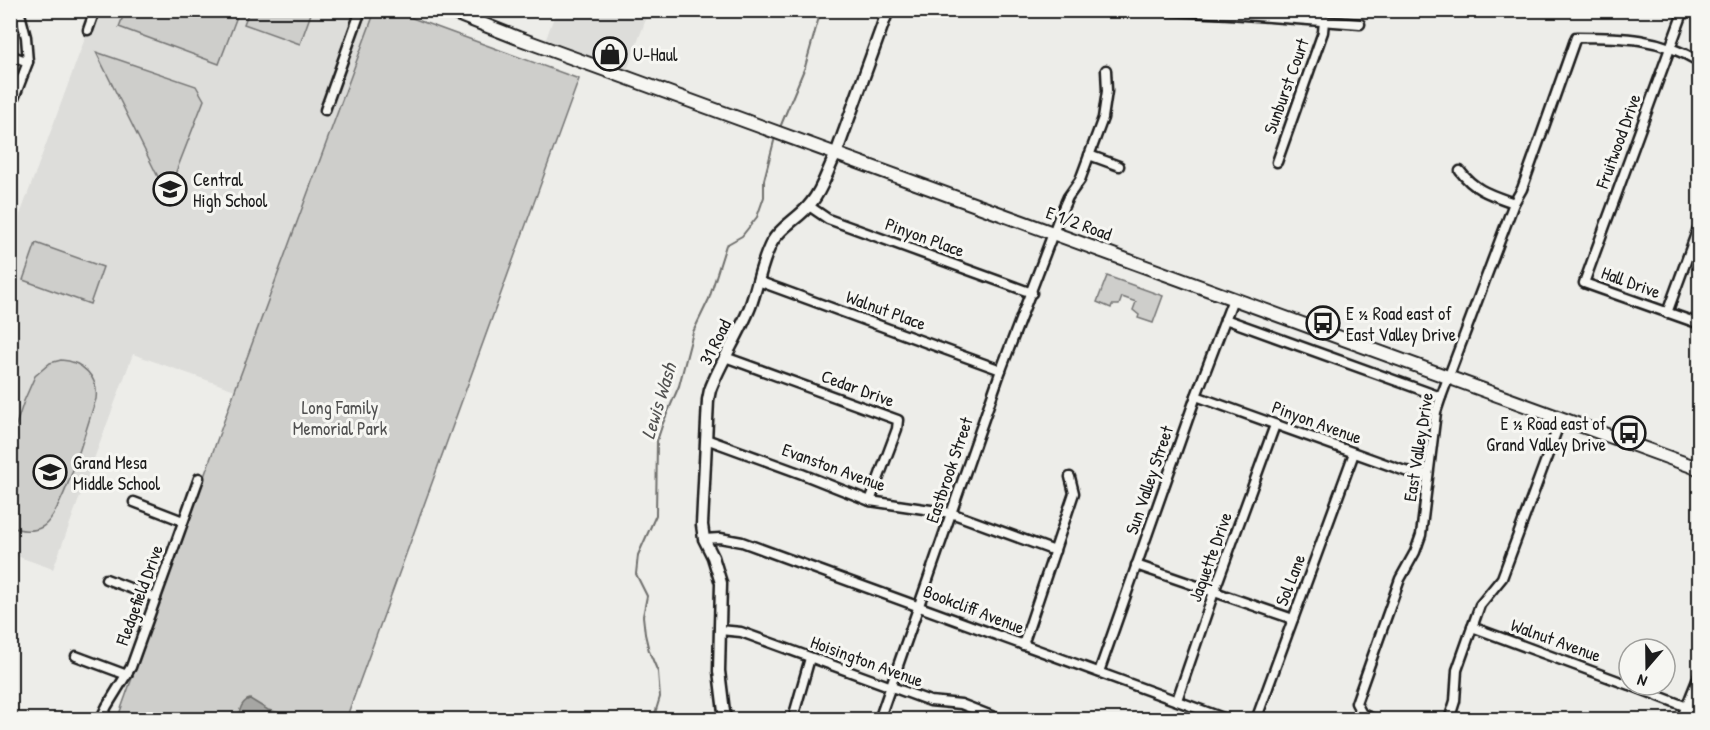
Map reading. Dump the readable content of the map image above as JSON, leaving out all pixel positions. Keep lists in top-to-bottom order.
{
  "streets": {
    "main road": ["E 1/2 Road"],
    "street": [
      "Sunburst Court",
      "Fruitwood Drive",
      "Pinyon Place",
      "Hall Drive",
      "Walnut Place",
      "31 Road",
      "Cedar Drive",
      "Pinyon Avenue",
      "East Valley Drive",
      "Evanston Avenue",
      "Eastbrook Street",
      "Sun Valley Street",
      "Jaquette Drive",
      "Sol Lane",
      "Fledgefield Drive",
      "Bookcliff Avenue",
      "Walnut Avenue",
      "Hoisington Avenue"
    ]
  },
  "crossings": [
    ["Fruitwood Drive", "Hall Drive"],
    ["Fruitwood Drive", "East Valley Drive"],
    ["E 1/2 Road", "31 Road"],
    ["E 1/2 Road", "East Valley Drive"],
    ["E 1/2 Road", "Eastbrook Street"],
    ["E 1/2 Road", "Sun Valley Street"],
    ["Pinyon Place", "31 Road"],
    ["Pinyon Place", "Eastbrook Street"],
    ["Walnut Place", "31 Road"],
    ["Walnut Place", "Eastbrook Street"],
    ["31 Road", "Cedar Drive"],
    ["31 Road", "Evanston Avenue"],
    ["31 Road", "Bookcliff Avenue"],
    ["31 Road", "Hoisington Avenue"],
    ["Cedar Drive", "Evanston Avenue"],
    ["Pinyon Avenue", "East Valley Drive"],
    ["Pinyon Avenue", "Sun Valley Street"],
    ["Pinyon Avenue", "Jaquette Drive"],
    ["Pinyon Avenue", "Sol Lane"],
    ["Evanston Avenue", "Eastbrook Street"],
    ["Eastbrook Street", "Bookcliff Avenue"],
    ["Eastbrook Street", "Hoisington Avenue"],
    ["Sun Valley Street", "Bookcliff Avenue"],
    ["Jaquette Drive", "Bookcliff Avenue"]
  ],
  "water": ["Lewis Wash"],
  "parks": ["Long Family Memorial Park"],
  "places": {
    "shop": ["U-Haul"],
    "school or university": ["Central High School", "Grand Mesa Middle School"],
    "bus stop": ["E ½ Road east of East Valley Drive", "E ½ Road east of Grand Valley Drive"]
  },
  "north": "bottom"
}
